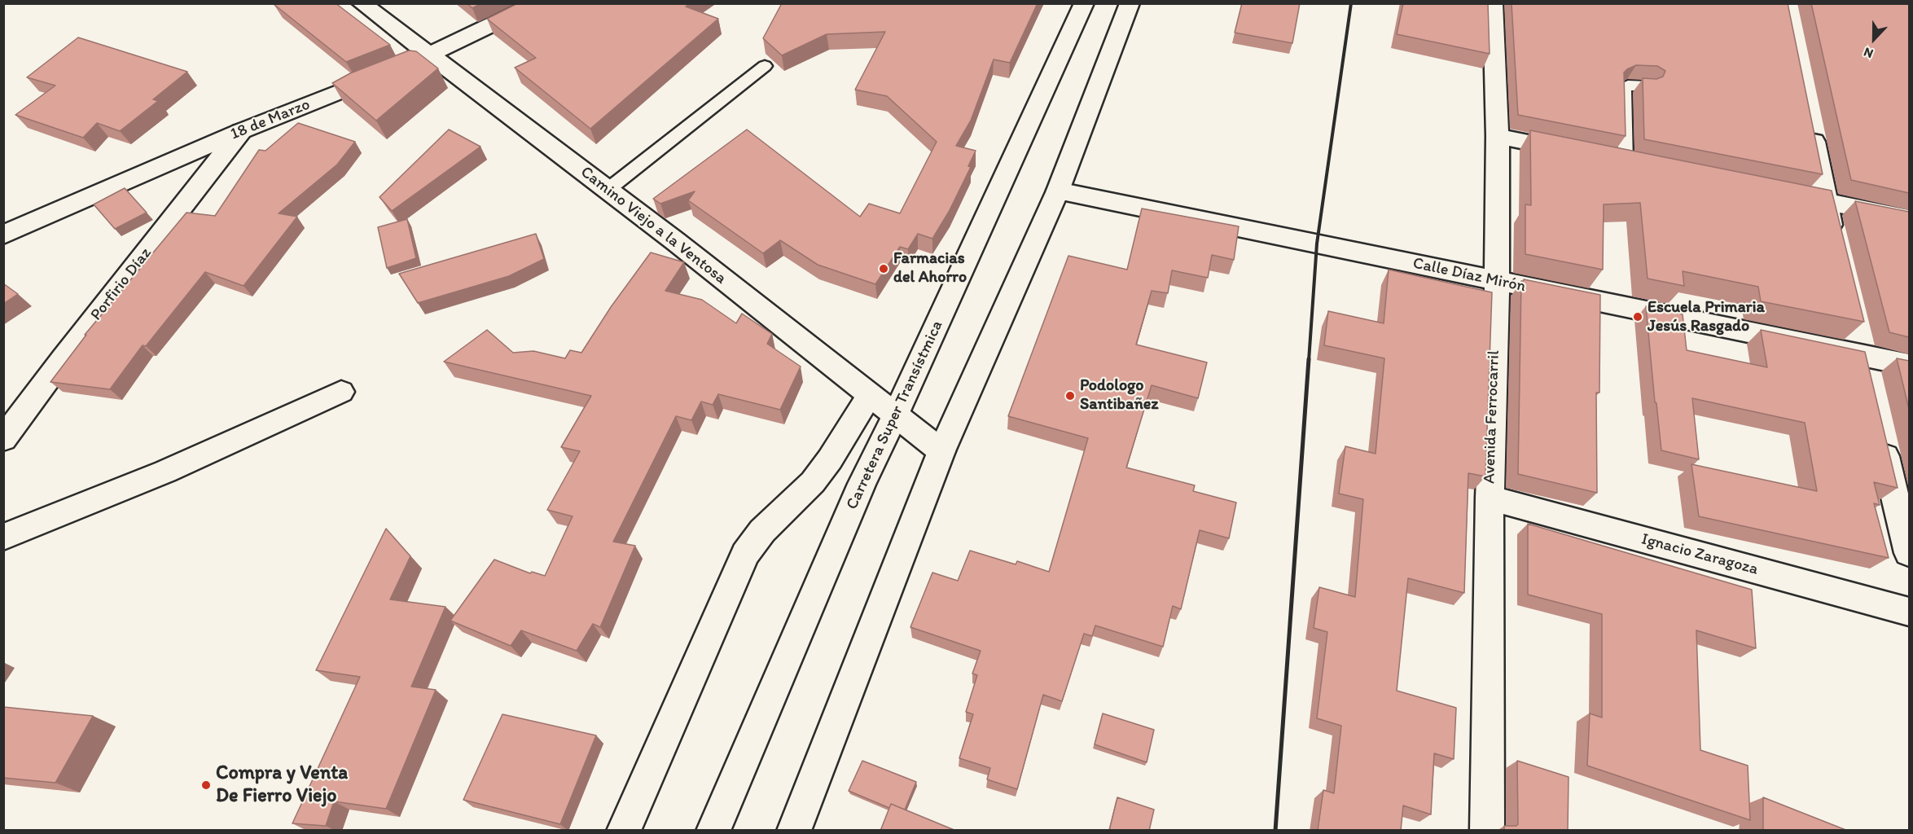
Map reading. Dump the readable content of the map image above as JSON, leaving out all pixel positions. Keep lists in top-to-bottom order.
{
  "streets": {
    "street": [
      "18 de Marzo",
      "Camino Viejo a la Ventosa",
      "Calle Díaz Mirón",
      "Porfirio Díaz",
      "Carretera Super Transístmica",
      "Avenida Ferrocarril",
      "Ignacio Zaragoza"
    ]
  },
  "crossings": [
    ["18 de Marzo", "Camino Viejo a la Ventosa"],
    ["18 de Marzo", "Porfirio Díaz"],
    ["Camino Viejo a la Ventosa", "Carretera Super Transístmica"],
    ["Calle Díaz Mirón", "Avenida Ferrocarril"],
    ["Avenida Ferrocarril", "Ignacio Zaragoza"]
  ],
  "places": [
    "Farmacias del Ahorro",
    "Escuela Primaria Jesús Rasgado",
    "Podologo Santibañez",
    "Compra y Venta De Fierro Viejo"
  ],
  "north": "bottom"
}
